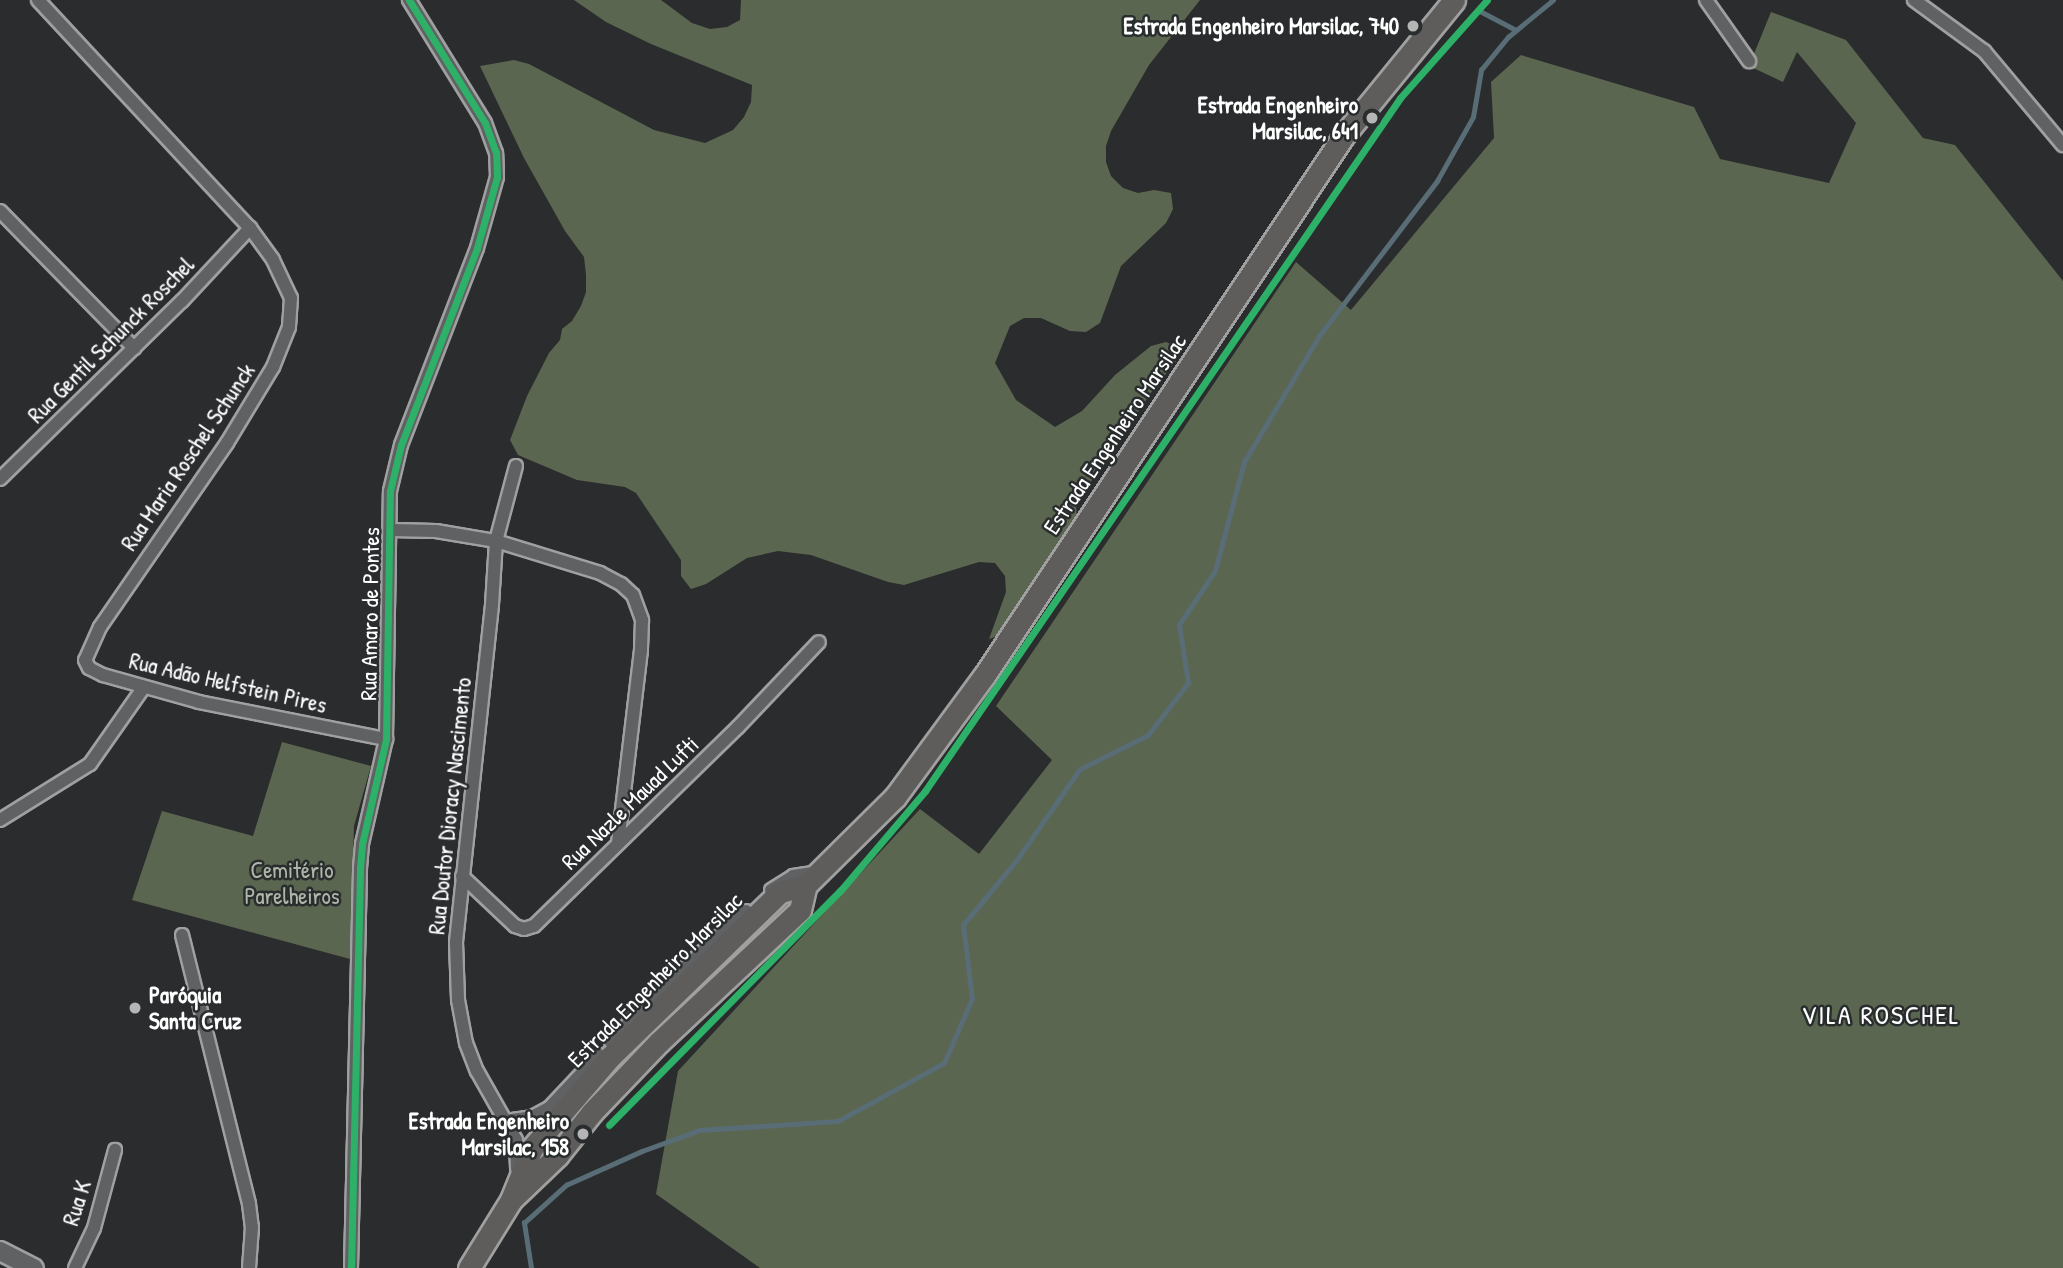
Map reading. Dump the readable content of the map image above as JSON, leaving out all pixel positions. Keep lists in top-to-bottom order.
{
  "streets": {
    "main road": ["Estrada Engenheiro Marsilac"],
    "street": [
      "Rua Gentil Schunck Roschel",
      "Rua Maria Roschel Schunck",
      "Rua Amaro de Pontes",
      "Rua Adão Helfstein Pires",
      "Rua Nazle Mauad Lufti",
      "Rua Doutor Dioracy Nascimento",
      "Rua K"
    ]
  },
  "crossings": [
    ["Rua Gentil Schunck Roschel", "Rua Maria Roschel Schunck"],
    ["Estrada Engenheiro Marsilac", "Rua Doutor Dioracy Nascimento"],
    ["Rua Maria Roschel Schunck", "Rua Adão Helfstein Pires"],
    ["Rua Amaro de Pontes", "Rua Adão Helfstein Pires"],
    ["Rua Nazle Mauad Lufti", "Rua Doutor Dioracy Nascimento"]
  ],
  "districts": ["VILA ROSCHEL"],
  "parks": ["Cemitério Parelheiros"],
  "places": [
    "Estrada Engenheiro Marsilac, 740",
    "Estrada Engenheiro Marsilac, 641",
    "Paróquia Santa Cruz",
    "Estrada Engenheiro Marsilac, 158"
  ]
}
